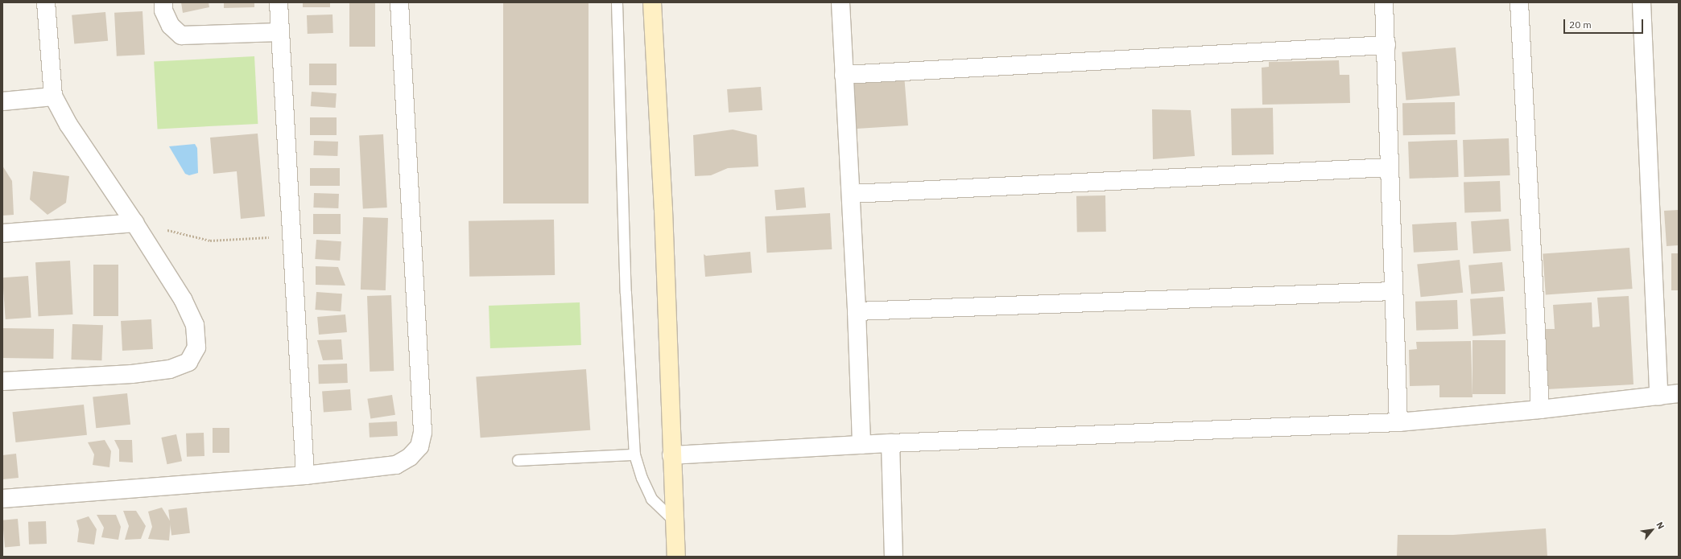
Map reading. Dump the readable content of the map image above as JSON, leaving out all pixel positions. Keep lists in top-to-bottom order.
{
  "scale_bar": "20 m",
  "north": "top right"
}
